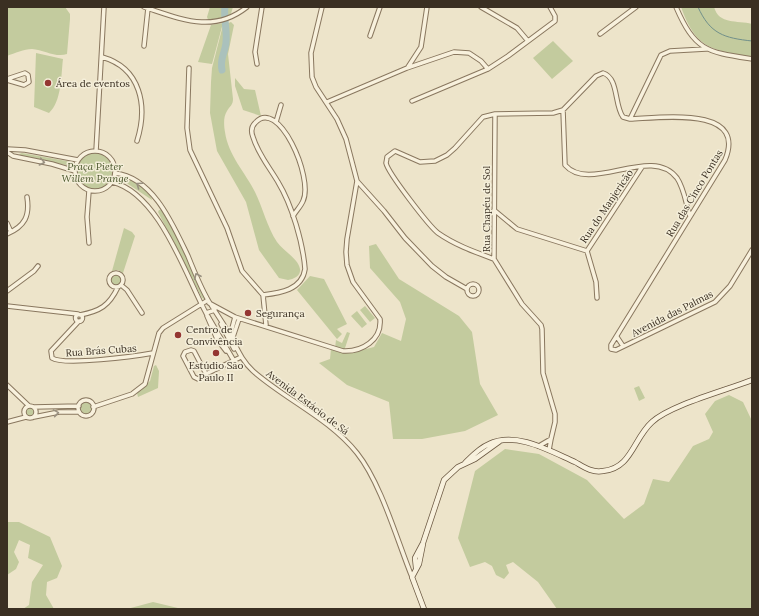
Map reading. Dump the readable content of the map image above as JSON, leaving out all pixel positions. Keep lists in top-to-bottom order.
{
  "streets": {
    "street": [
      "Rua das Cinco Pontas",
      "Rua do Manjericão",
      "Rua Chapéu de Sol",
      "Avenida das Palmas",
      "Rua Brás Cubas",
      "Avenida Estácio de Sá"
    ]
  },
  "crossings": [
    ["Rua das Cinco Pontas", "Avenida das Palmas"],
    ["Rua do Manjericão", "Rua Chapéu de Sol"]
  ],
  "parks": ["Praça Pieter Willem Prange"],
  "places": [
    "Área de eventos",
    "Segurança",
    "Centro de Convivência",
    "Estúdio São Paulo II"
  ]
}
